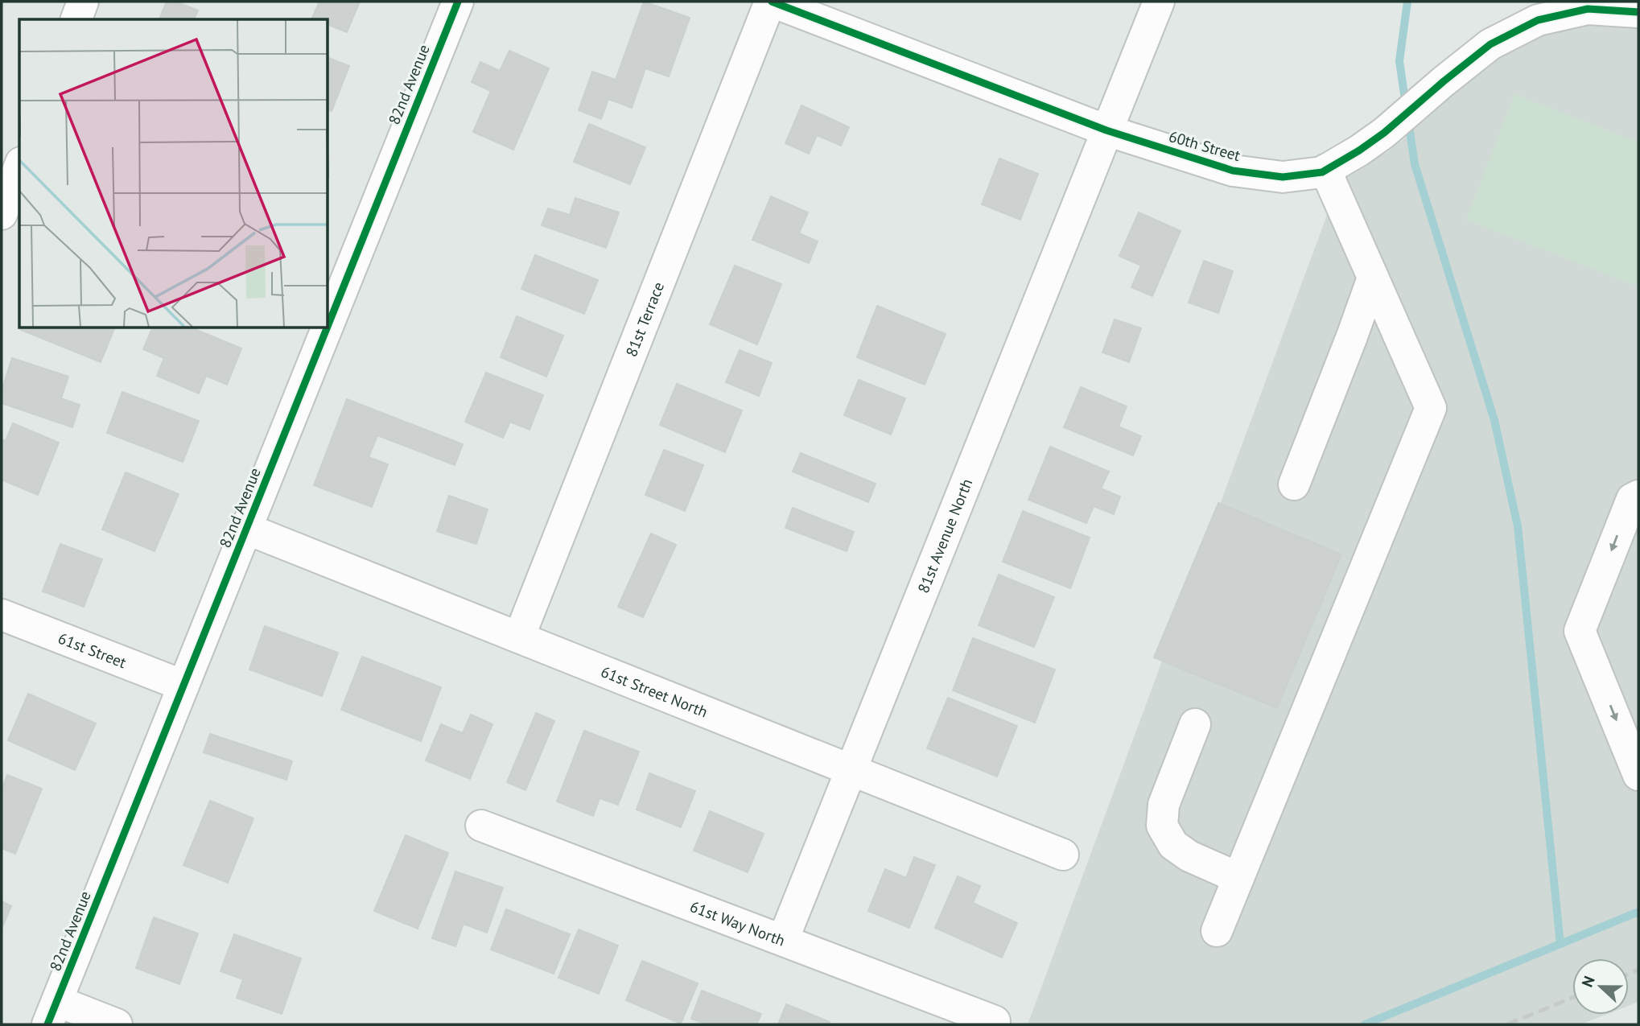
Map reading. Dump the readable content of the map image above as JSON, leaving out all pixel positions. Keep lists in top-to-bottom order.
{
  "streets": {
    "street": [
      "82nd Avenue",
      "60th Street",
      "81st Terrace",
      "81st Avenue North",
      "61st Street",
      "61st Street North",
      "61st Way North"
    ]
  },
  "crossings": [
    ["82nd Avenue", "61st Street"],
    ["82nd Avenue", "61st Street North"],
    ["60th Street", "81st Terrace"],
    ["60th Street", "81st Avenue North"],
    ["81st Terrace", "61st Street North"],
    ["81st Avenue North", "61st Street North"],
    ["81st Avenue North", "61st Way North"]
  ],
  "north": "left"
}
